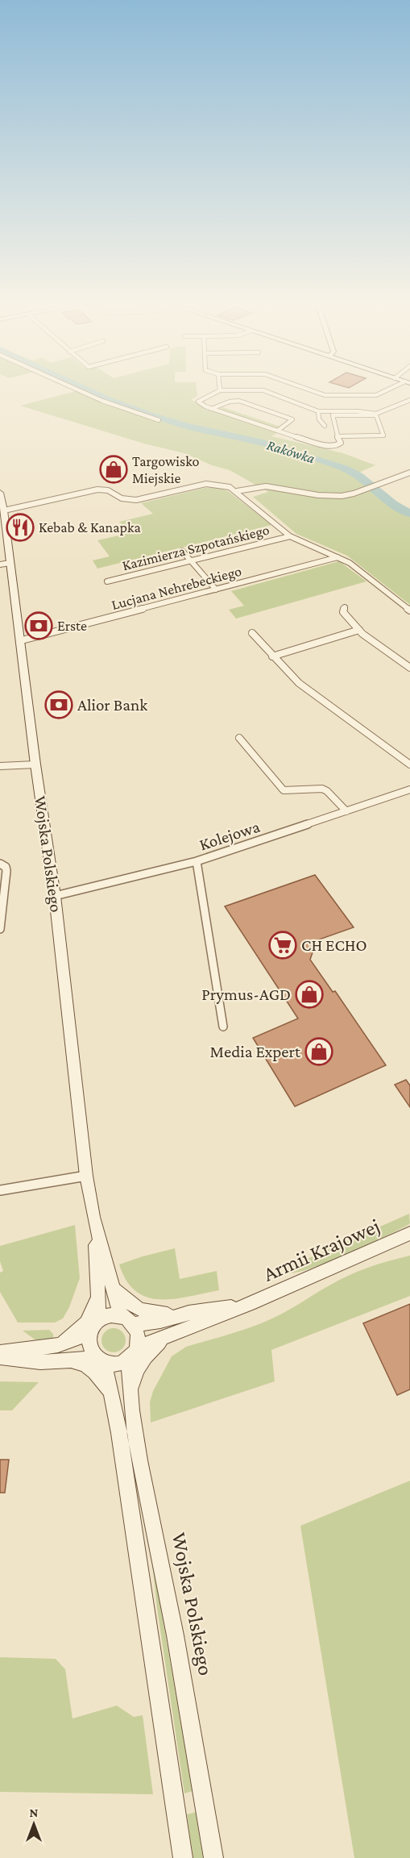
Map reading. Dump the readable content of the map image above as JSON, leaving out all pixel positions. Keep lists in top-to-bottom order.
{
  "streets": {
    "street": [
      "Kazimierza Szpotańskiego",
      "Lucjana Nehrebeckiego",
      "Kolejowa",
      "Wojska Polskiego",
      "Armii Krajowej"
    ]
  },
  "crossings": [
    ["Lucjana Nehrebeckiego", "Wojska Polskiego"],
    ["Kolejowa", "Wojska Polskiego"],
    ["Wojska Polskiego", "Armii Krajowej"]
  ],
  "water": ["Rakówka"],
  "places": {
    "shop": ["Targowisko Miejskie", "Prymus-AGD", "Media Expert"],
    "restaurant": ["Kebab & Kanapka"],
    "bank": ["Erste", "Alior Bank"],
    "supermarket": ["CH ECHO"]
  },
  "north": "top"
}
